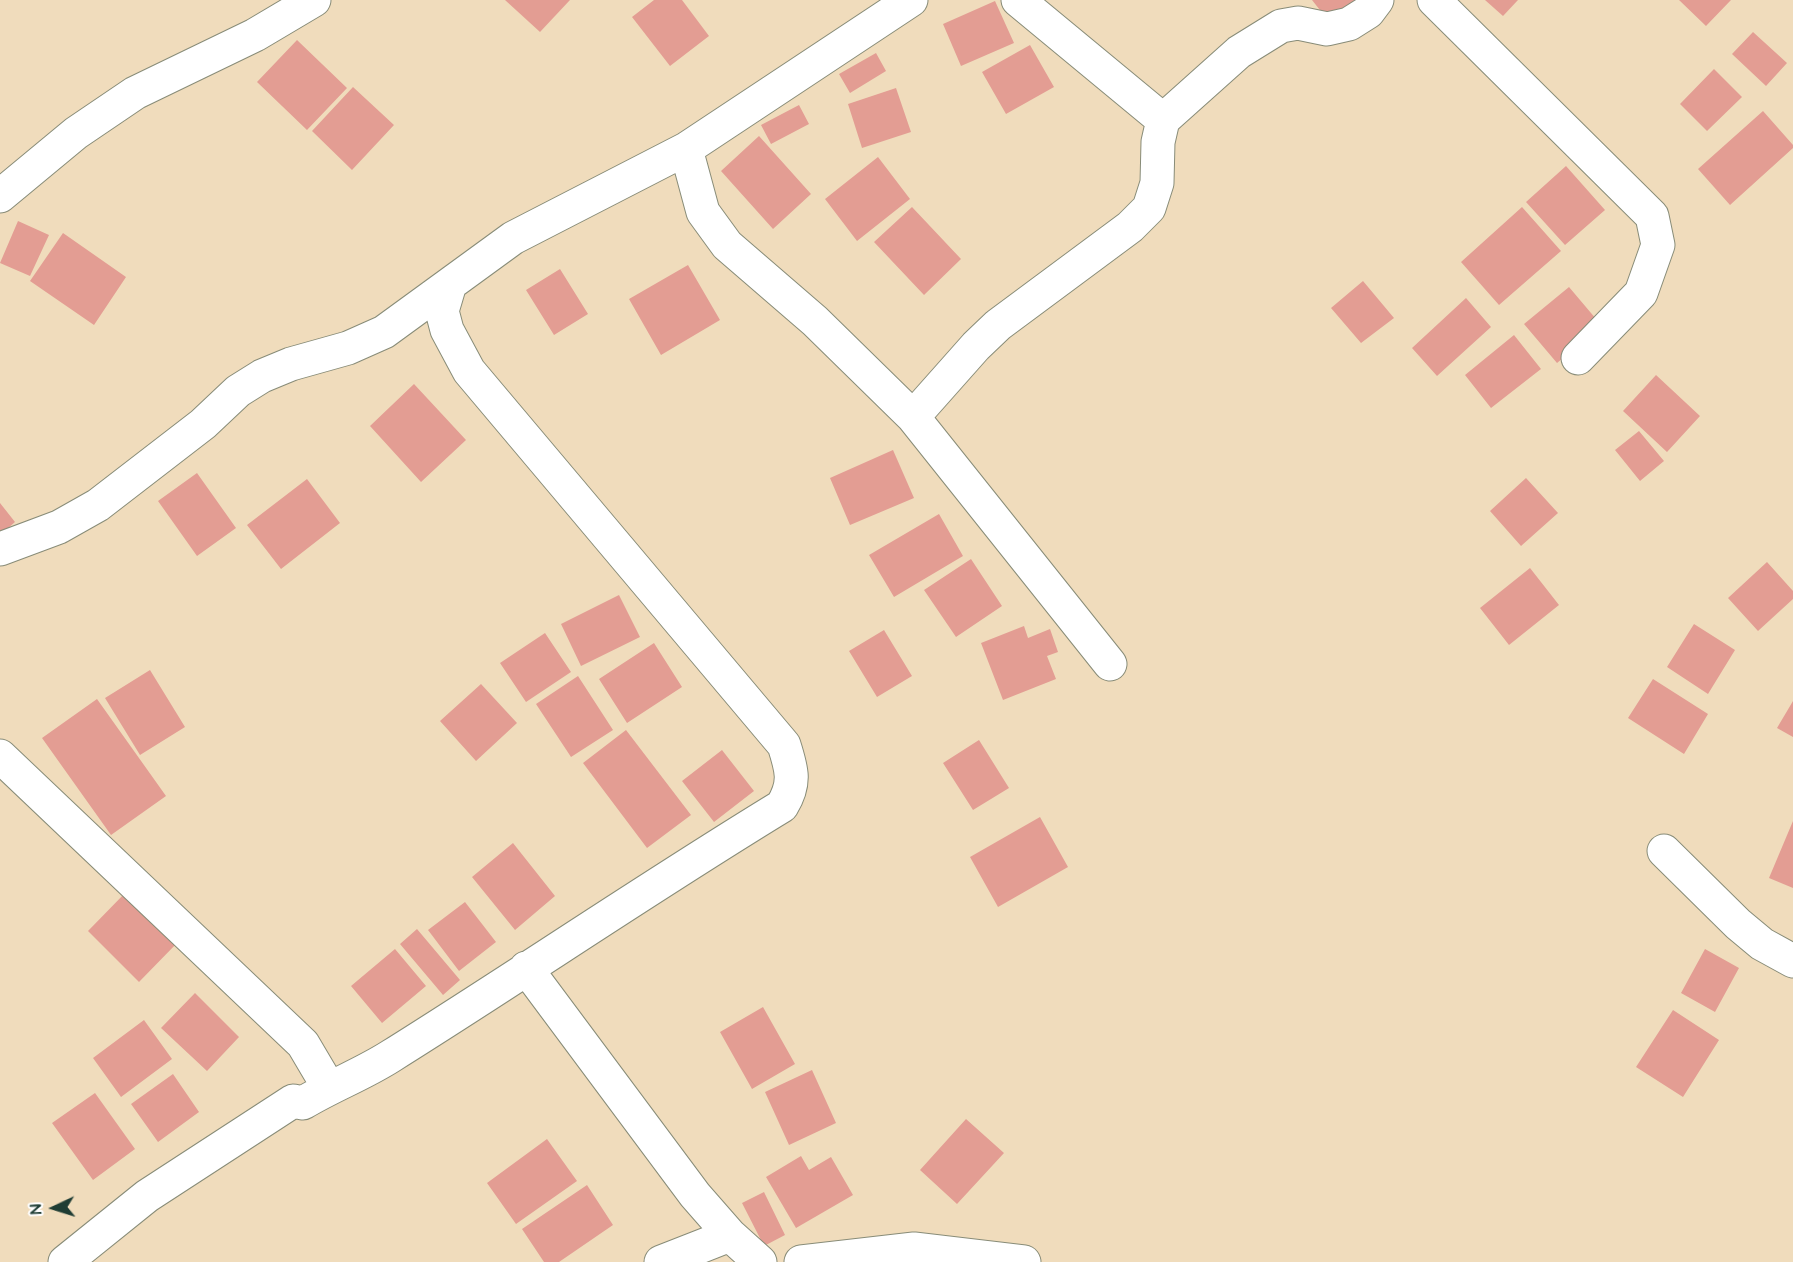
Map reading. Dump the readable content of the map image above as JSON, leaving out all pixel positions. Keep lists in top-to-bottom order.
{
  "north": "left"
}
